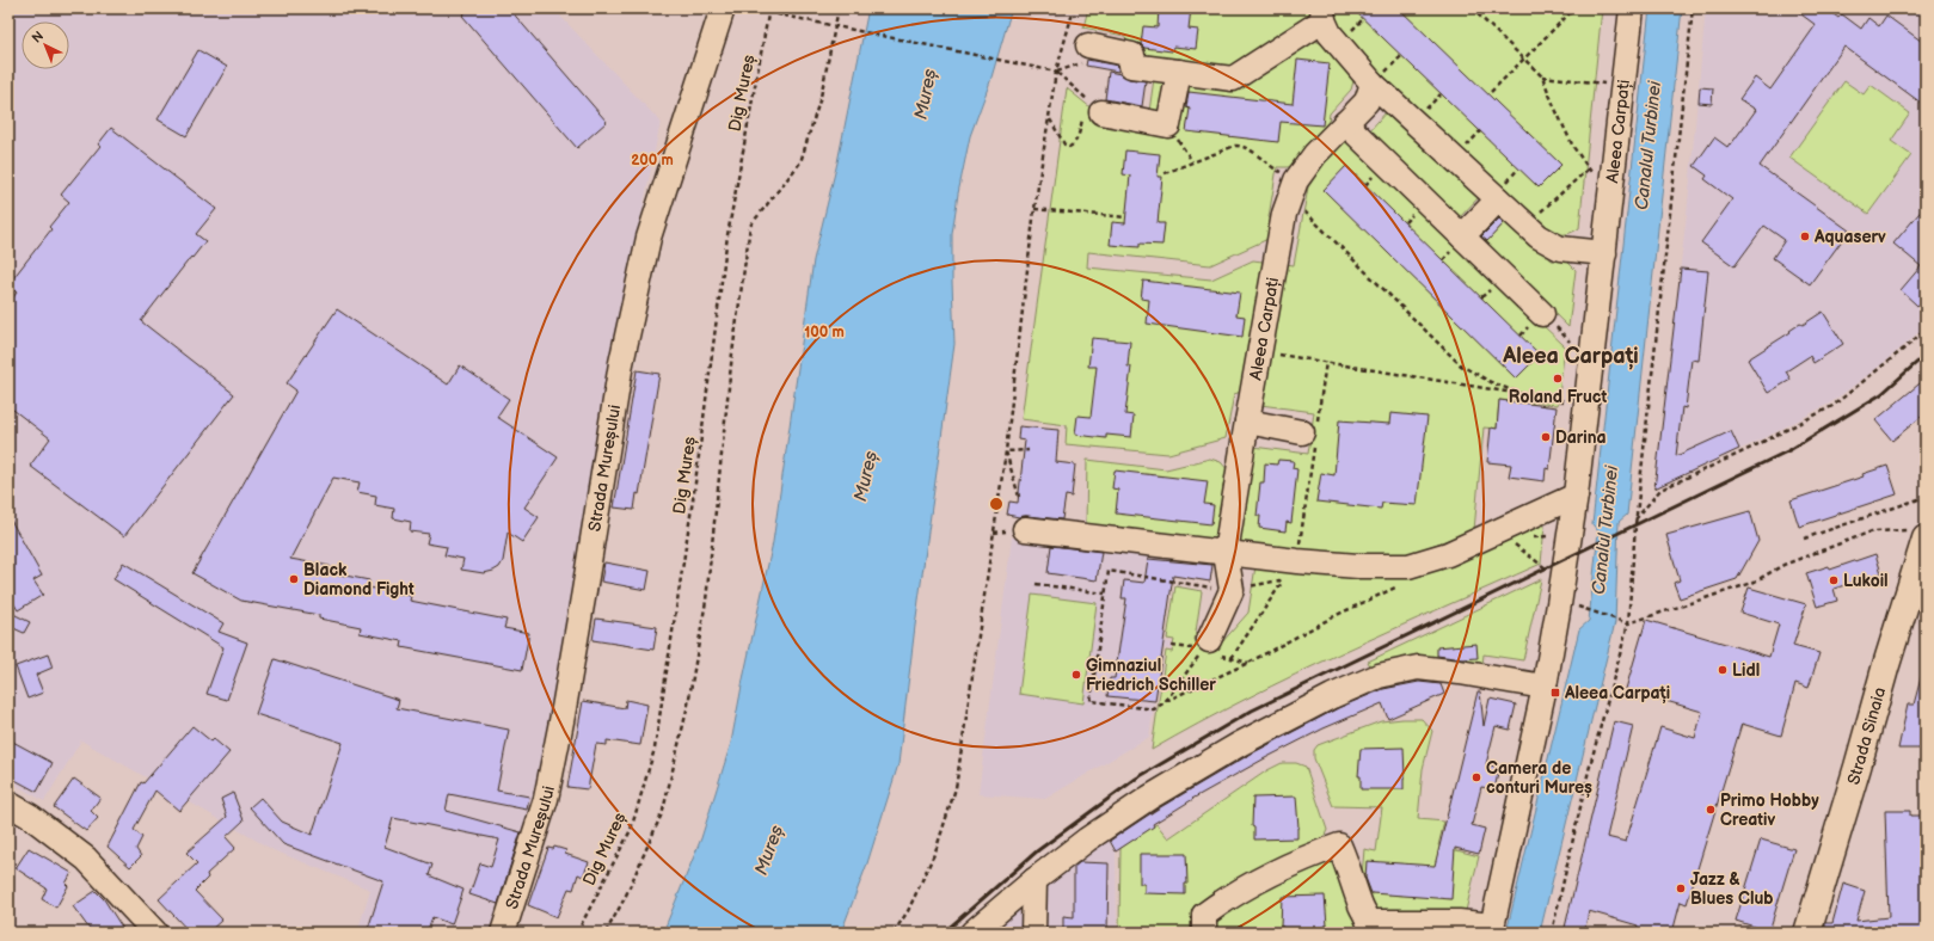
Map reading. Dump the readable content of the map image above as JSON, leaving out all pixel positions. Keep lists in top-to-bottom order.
{
  "streets": {
    "main road": ["Strada Sinaia"],
    "street": ["Aleea Carpați", "Strada Mureșului"],
    "path": ["Dig Mureș"]
  },
  "districts": ["Aleea Carpați"],
  "water": ["Mureș", "Canalul Turbinei"],
  "places": {
    "other": [
      "Aquaserv",
      "Roland Fruct",
      "Darina",
      "Black Diamond Fight",
      "Lukoil",
      "Lidl",
      "Gimnaziul Friedrich Schiller",
      "Camera de conturi Mureș",
      "Primo Hobby Creativ",
      "Jazz & Blues Club"
    ],
    "transit": ["Aleea Carpați"]
  },
  "north": "top left",
  "rings": ["200 m", "100 m"]
}
